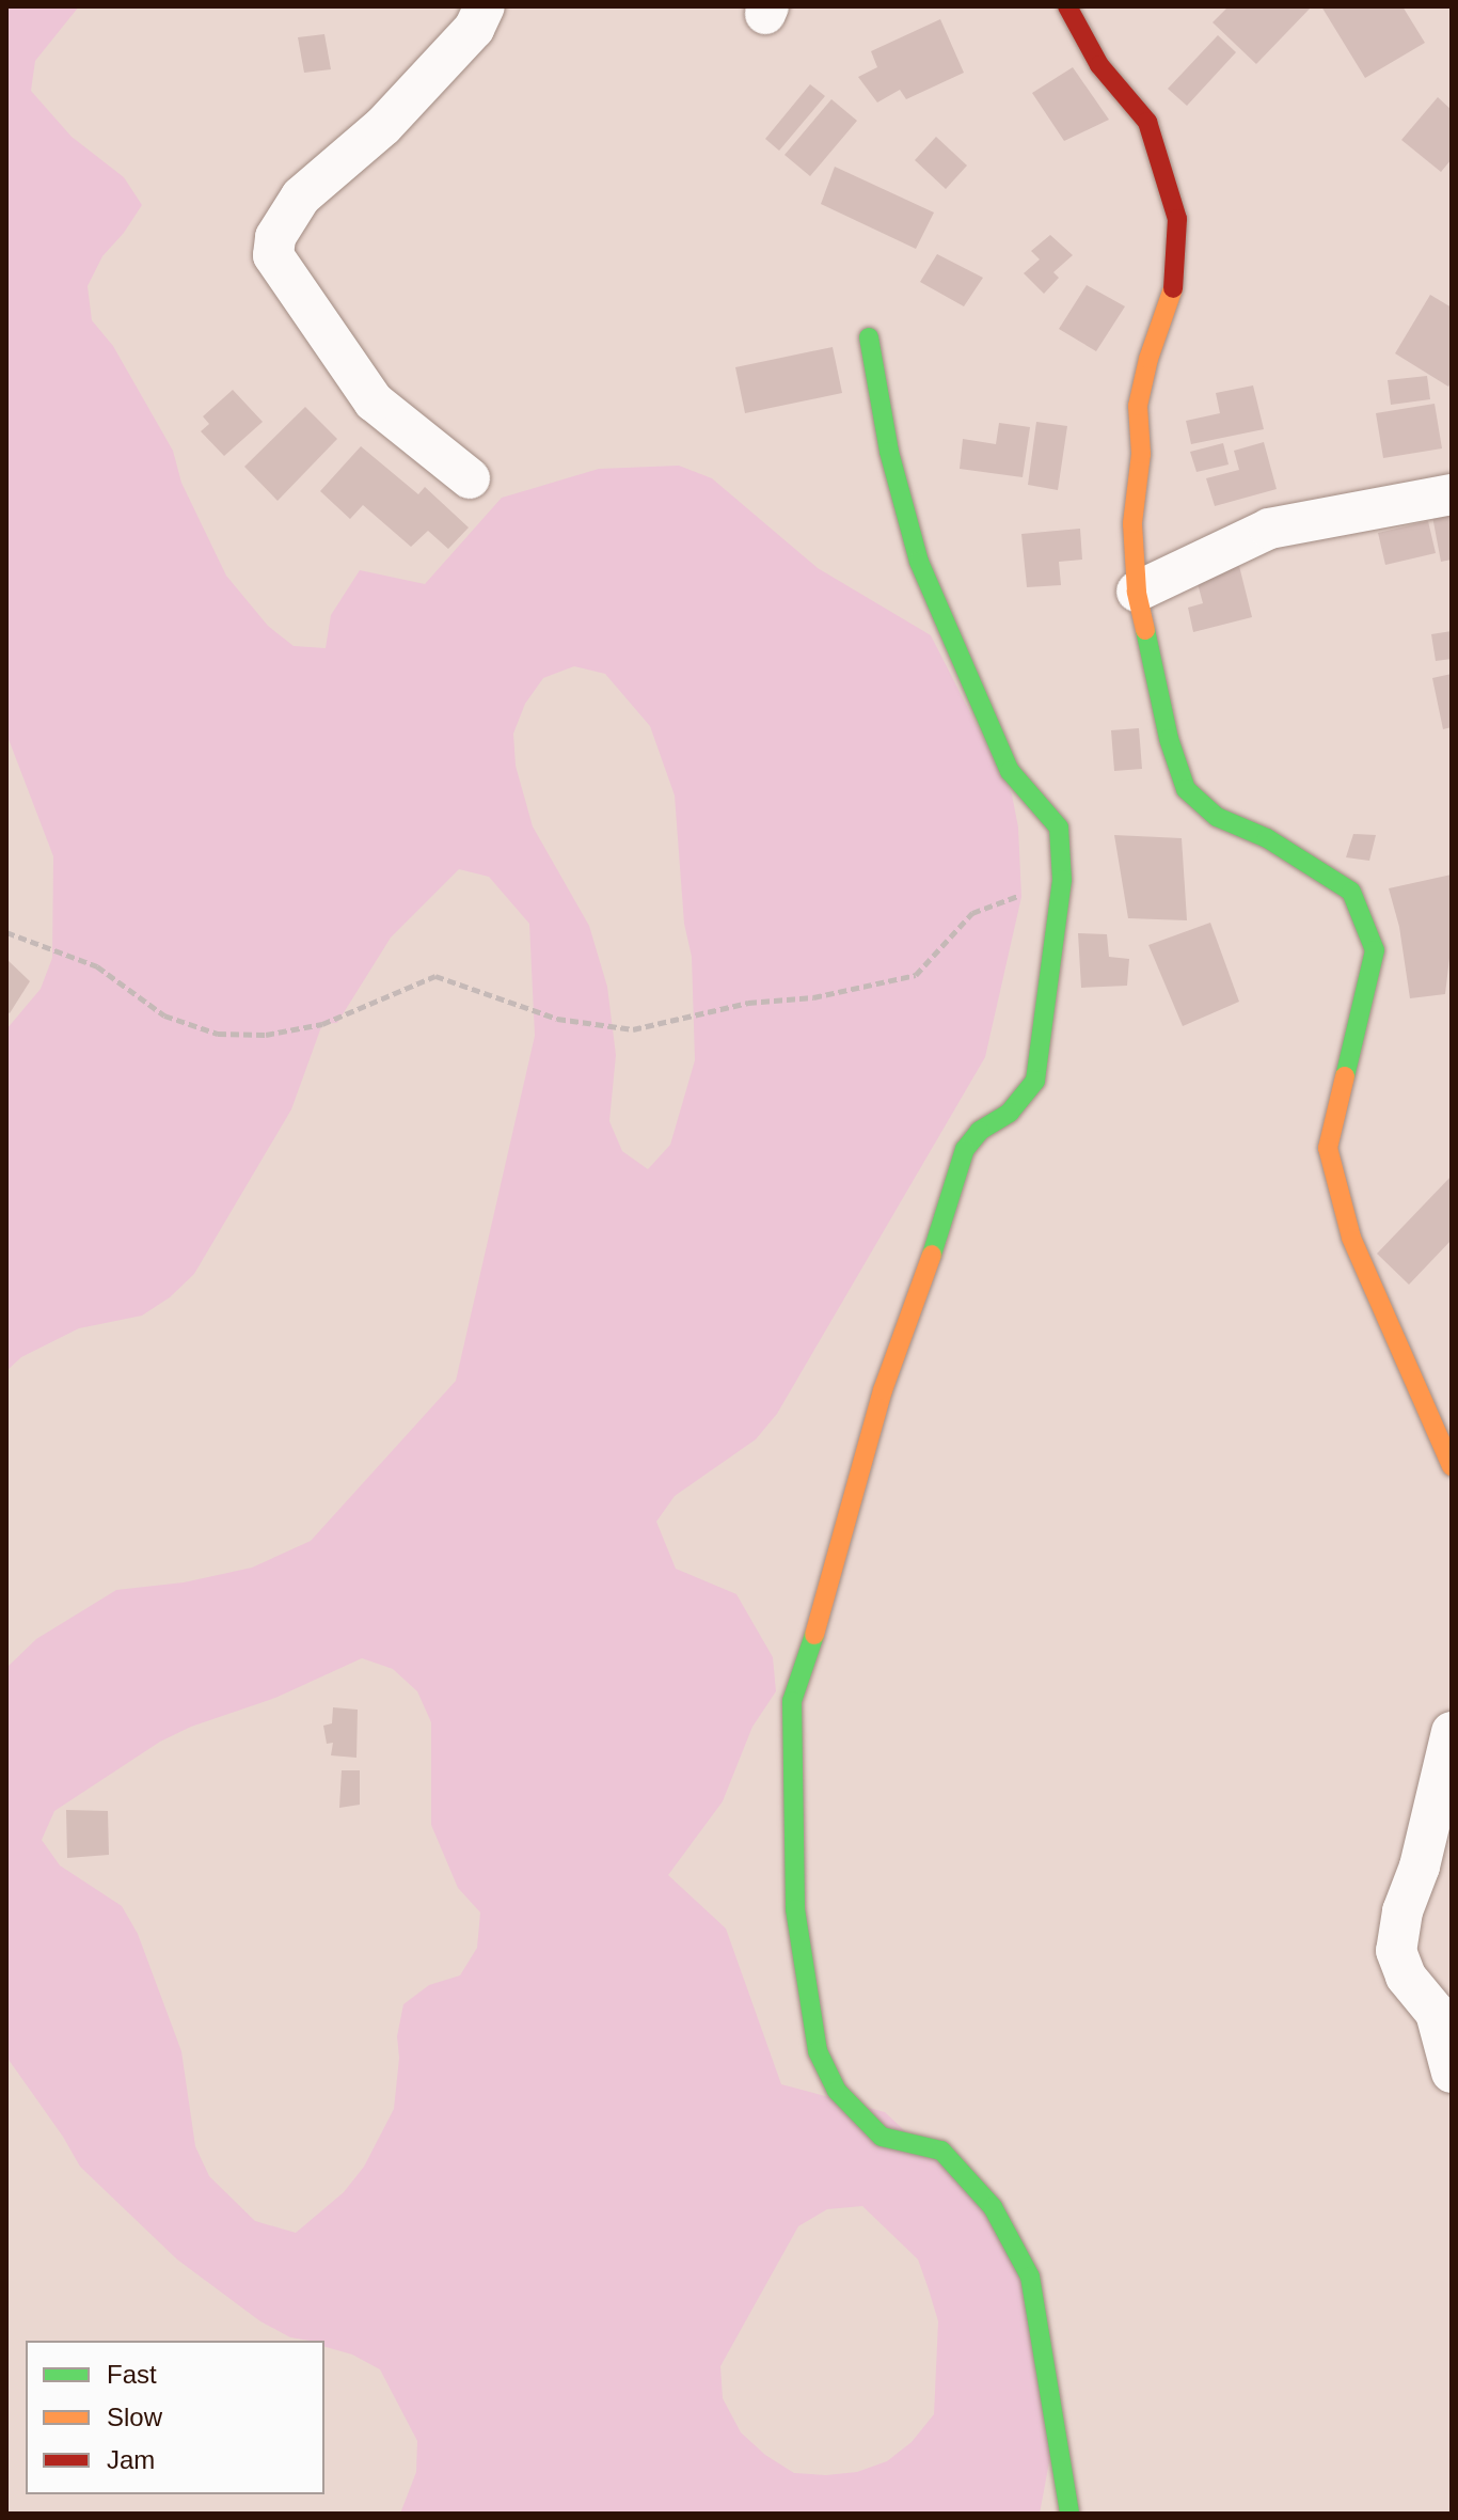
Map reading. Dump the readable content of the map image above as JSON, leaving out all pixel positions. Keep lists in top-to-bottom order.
{
  "legend": ["Fast", "Slow", "Jam"]
}
